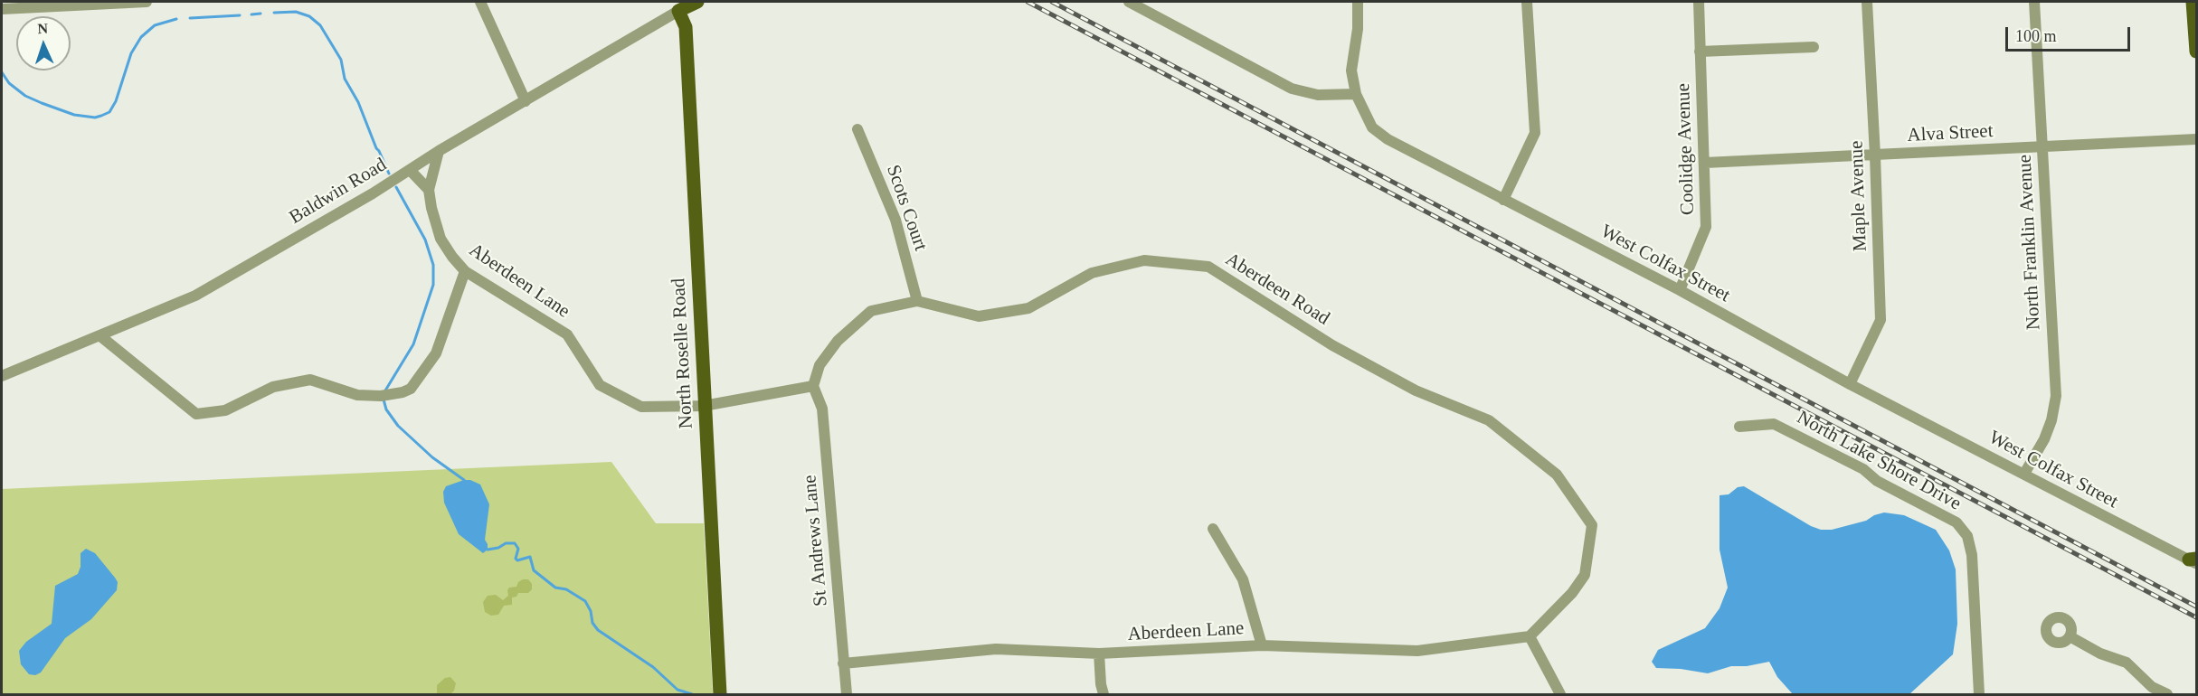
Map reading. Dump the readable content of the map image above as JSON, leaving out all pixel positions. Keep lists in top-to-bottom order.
{
  "streets": {
    "main road": ["North Roselle Road"],
    "street": [
      "Alva Street",
      "Coolidge Avenue",
      "Baldwin Road",
      "Maple Avenue",
      "Scots Court",
      "North Franklin Avenue",
      "West Colfax Street",
      "Aberdeen Lane",
      "Aberdeen Road",
      "North Lake Shore Drive",
      "St Andrews Lane"
    ]
  },
  "crossings": [
    ["Alva Street", "Coolidge Avenue"],
    ["Alva Street", "Maple Avenue"],
    ["Alva Street", "North Franklin Avenue"],
    ["Coolidge Avenue", "West Colfax Street"],
    ["Baldwin Road", "Aberdeen Lane"],
    ["Baldwin Road", "North Roselle Road"],
    ["Maple Avenue", "West Colfax Street"],
    ["Scots Court", "Aberdeen Road"],
    ["North Franklin Avenue", "West Colfax Street"],
    ["Aberdeen Lane", "Aberdeen Road"],
    ["Aberdeen Lane", "North Roselle Road"],
    ["Aberdeen Lane", "St Andrews Lane"],
    ["Aberdeen Road", "St Andrews Lane"]
  ],
  "scale_bar": "100 m",
  "north": "top"
}
